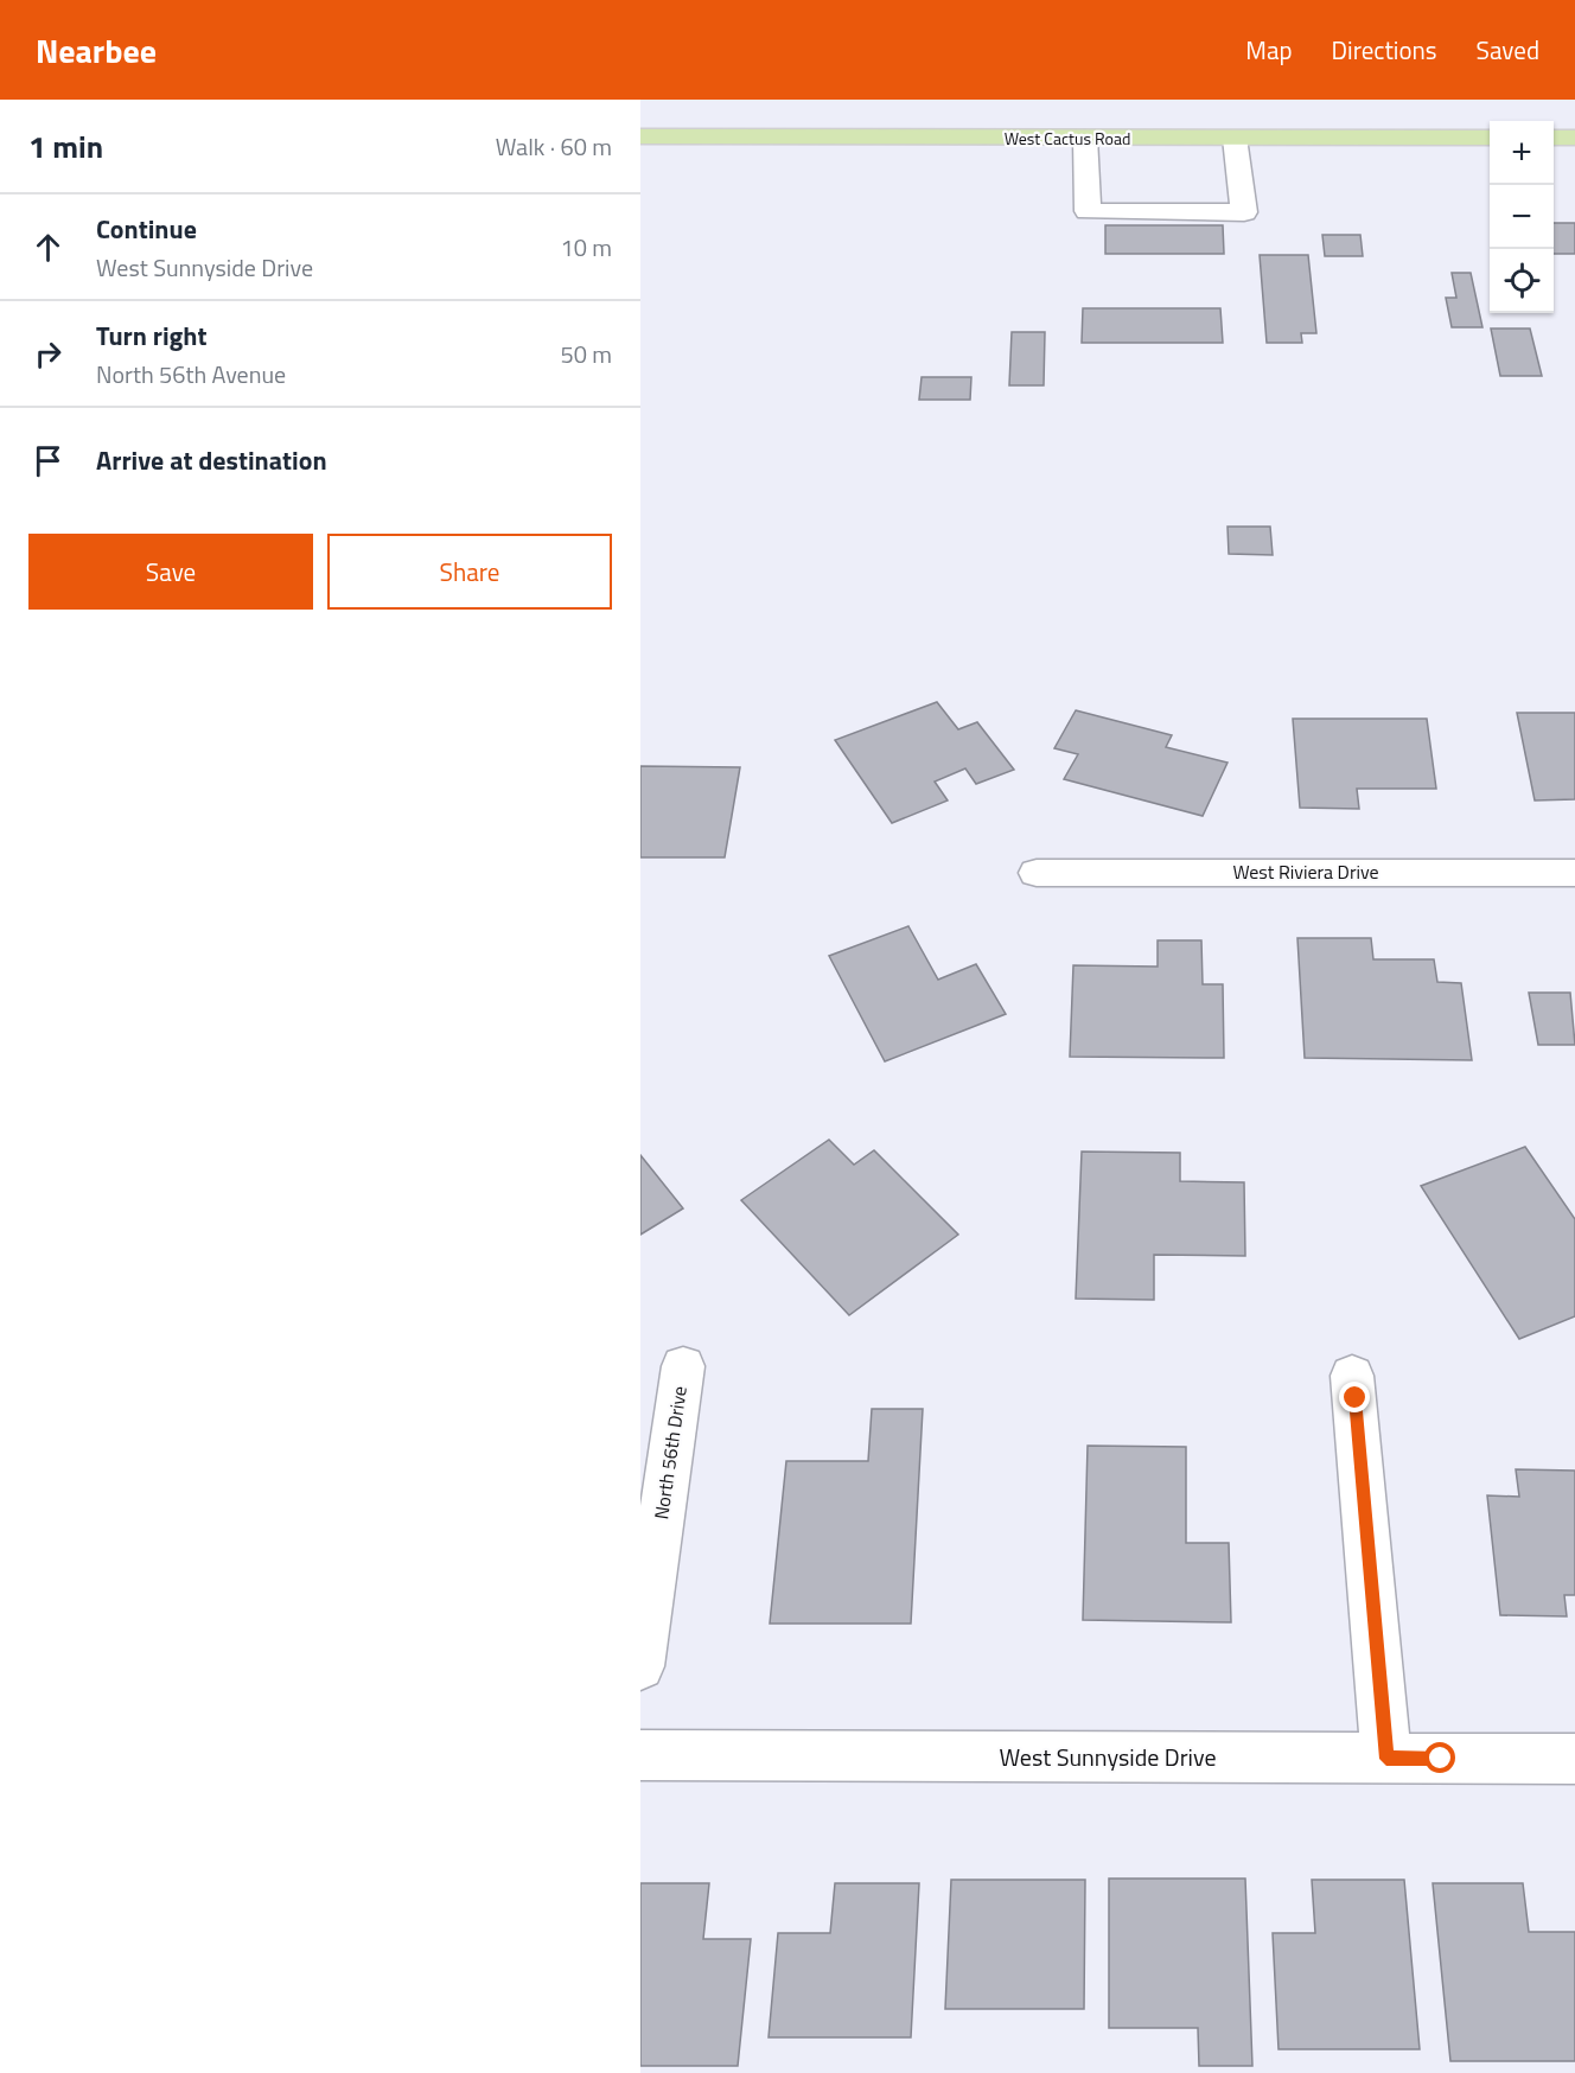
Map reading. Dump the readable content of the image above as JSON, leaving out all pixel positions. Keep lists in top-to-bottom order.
{
  "streets": {
    "main road": ["West Cactus Road"],
    "street": ["West Riviera Drive", "North 56th Drive", "West Sunnyside Drive"]
  },
  "page": {
    "header": "Nearbee",
    "nav": ["Map", "Directions", "Saved"],
    "heading": ["1 min", "Walk · 60 m"],
    "map_buttons": ["+", "−"],
    "list": [
      ["Continue", "West Sunnyside Drive", "10 m"],
      ["Turn right", "North 56th Avenue", "50 m"],
      "Arrive at destination"
    ],
    "buttons": ["Save", "Share"]
  }
}
